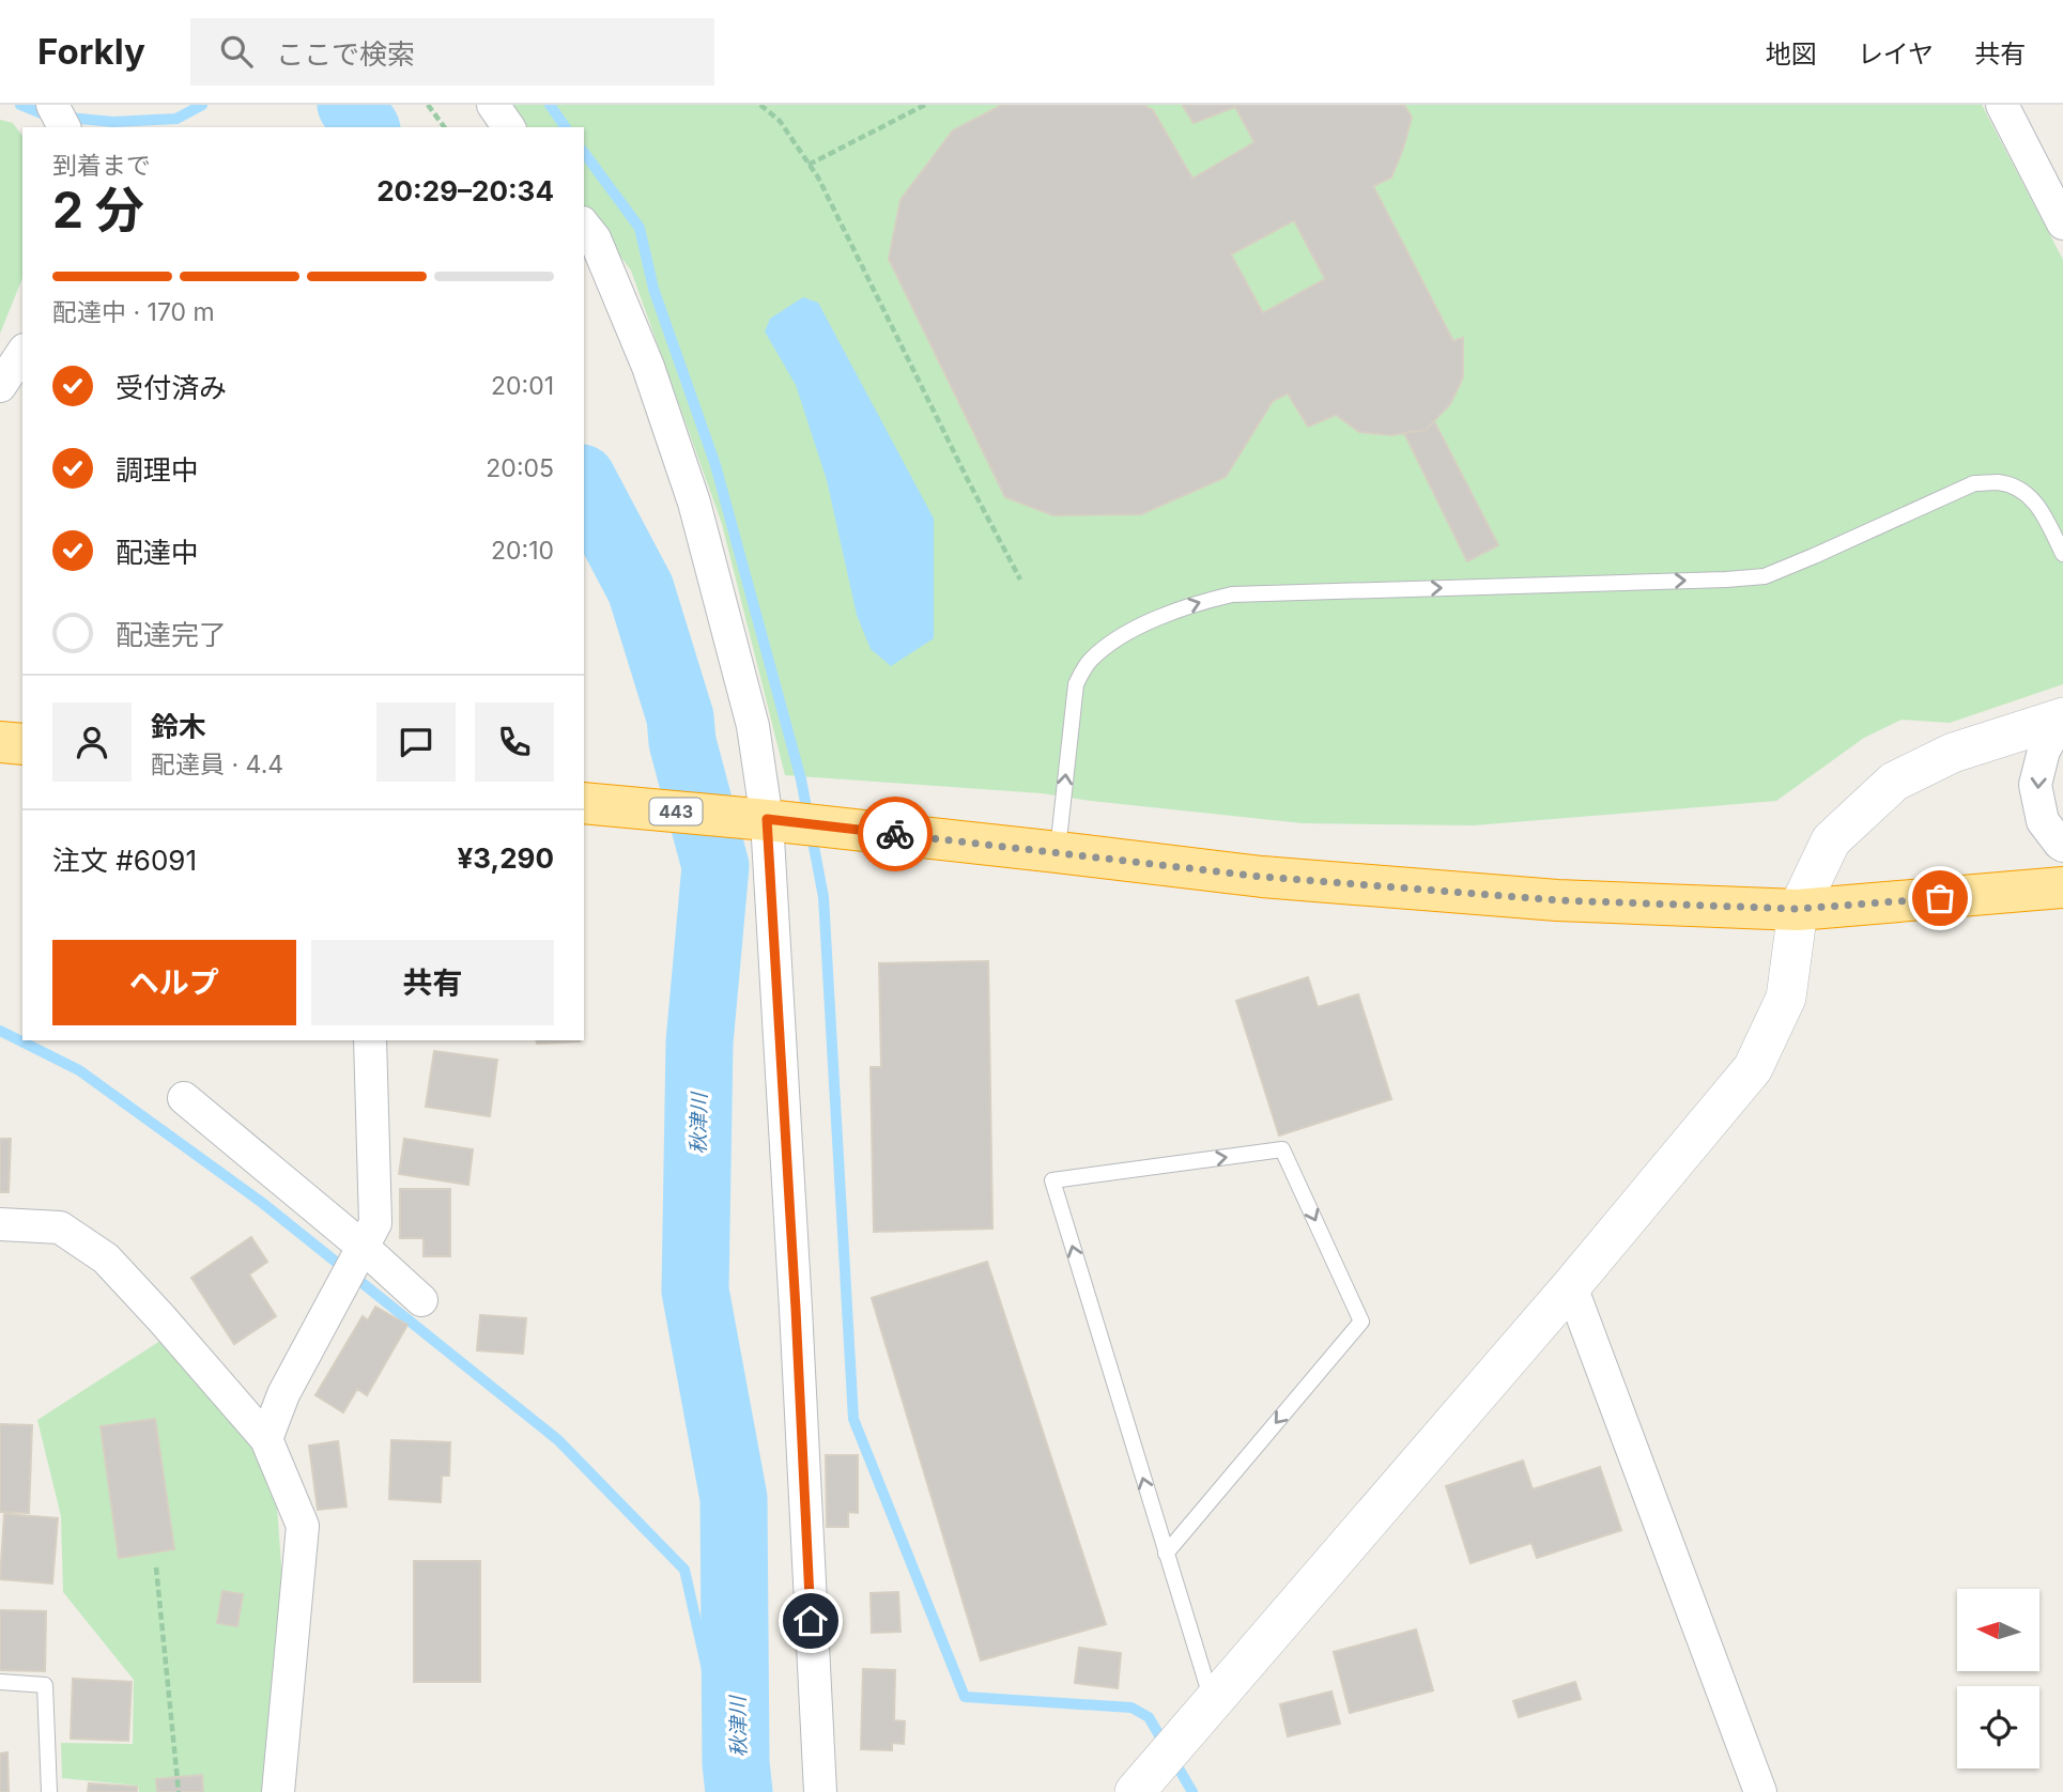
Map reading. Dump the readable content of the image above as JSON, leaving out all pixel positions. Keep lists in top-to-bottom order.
{
  "streets": {
    "highway": ["443"]
  },
  "water": ["秋津川"],
  "north": "left",
  "page": {
    "header": "Forkly",
    "search": "ここで検索",
    "nav": ["地図", "レイヤ", "共有"],
    "heading": ["2 分", "到着まで", "20:29–20:34"],
    "panel": [
      "鈴木",
      "配達員 · 4.4",
      "注文 #6091",
      "¥3,290"
    ],
    "bar": "配達中 · 170 m",
    "list": [
      ["受付済み", "20:01"],
      ["調理中", "20:05"],
      ["配達中", "20:10"],
      "配達完了"
    ],
    "buttons": ["ヘルプ", "共有"]
  }
}
